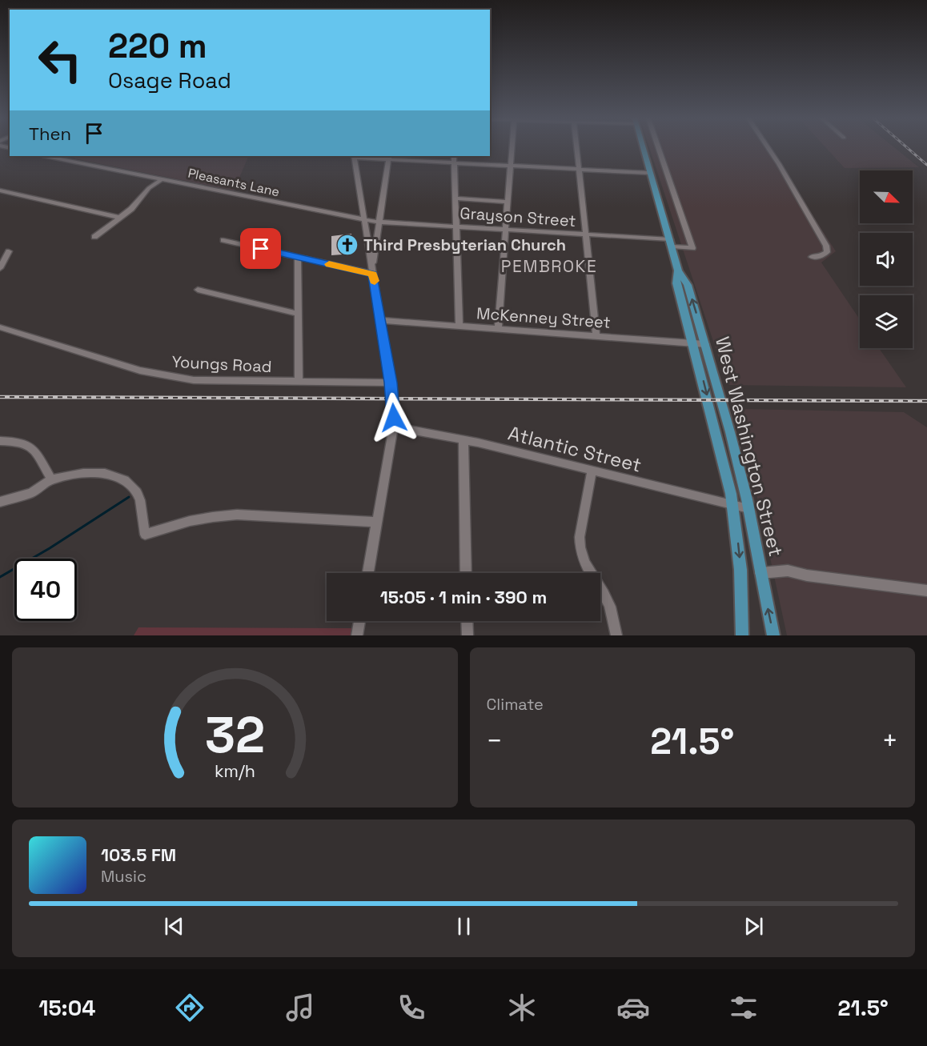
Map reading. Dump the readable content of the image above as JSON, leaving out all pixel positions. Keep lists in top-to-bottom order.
{
  "streets": {
    "main road": ["West Washington Street"],
    "street": [
      "Pleasants Lane",
      "Grayson Street",
      "McKenney Street",
      "Youngs Road",
      "Atlantic Street"
    ]
  },
  "crossings": [
    ["Pleasants Lane", "Grayson Street"],
    ["Grayson Street", "West Washington Street"],
    ["McKenney Street", "West Washington Street"],
    ["West Washington Street", "Atlantic Street"]
  ],
  "districts": ["PEMBROKE"],
  "places": {
    "church": ["Third Presbyterian Church"]
  },
  "north": "bottom right",
  "page": {
    "turn": ["220 m", "Osage Road"],
    "then": "Then",
    "limit": "40",
    "trip": "15:05 · 1 min · 390 m",
    "tile": "Climate",
    "heat": ["−", "21.5°", "+"],
    "song": ["103.5 FM", "Music"],
    "tabs": ["15:04", "21.5°"],
    "gauge": ["32", "km/h"]
  }
}
